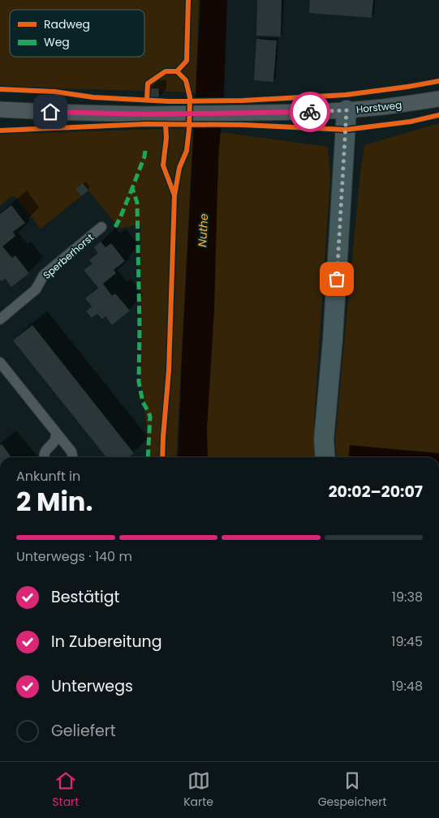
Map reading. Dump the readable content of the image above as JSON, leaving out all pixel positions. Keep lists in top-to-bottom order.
{
  "streets": {
    "street": ["Horstweg", "Sperberhorst"]
  },
  "water": ["Nuthe"],
  "legend": ["Radweg", "Weg"],
  "page": {
    "heading": ["2 Min.", "Ankunft in", "20:02–20:07"],
    "bar": "Unterwegs · 140 m",
    "list": [
      ["Bestätigt", "19:38"],
      ["In Zubereitung", "19:45"],
      ["Unterwegs", "19:48"],
      "Geliefert"
    ],
    "tabs": ["Start", "Karte", "Gespeichert"]
  }
}
